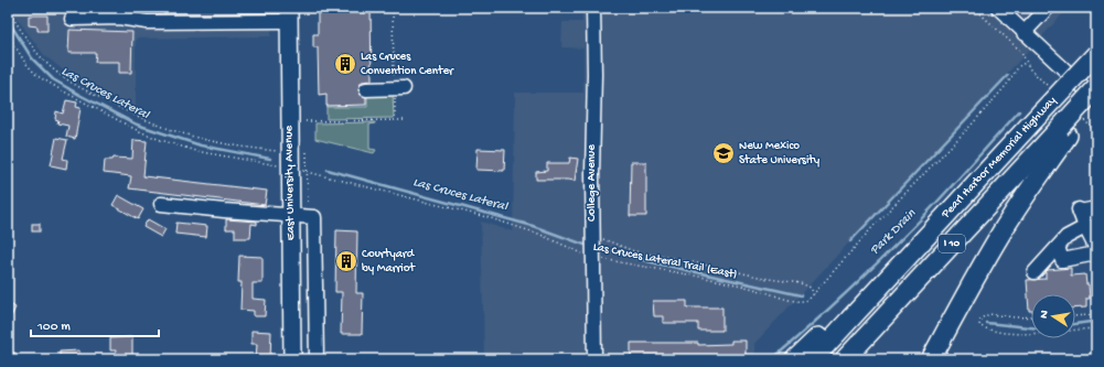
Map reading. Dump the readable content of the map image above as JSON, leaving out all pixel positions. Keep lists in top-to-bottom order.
{
  "streets": {
    "highway": ["Pearl Harbor Memorial Highway", "I 10"],
    "main road": ["East University Avenue"],
    "street": ["College Avenue"],
    "path": ["Las Cruces Lateral Trail (East)"]
  },
  "crossings": [
    ["East University Avenue", "Las Cruces Lateral Trail (East)"],
    ["College Avenue", "Las Cruces Lateral Trail (East)"]
  ],
  "water": ["Las Cruces Lateral", "Park Drain"],
  "places": {
    "building": ["Las Cruces Convention Center", "Courtyard by Marriot"],
    "school or university": ["New Mexico State University"]
  },
  "scale_bar": "100 m",
  "north": "left"
}
